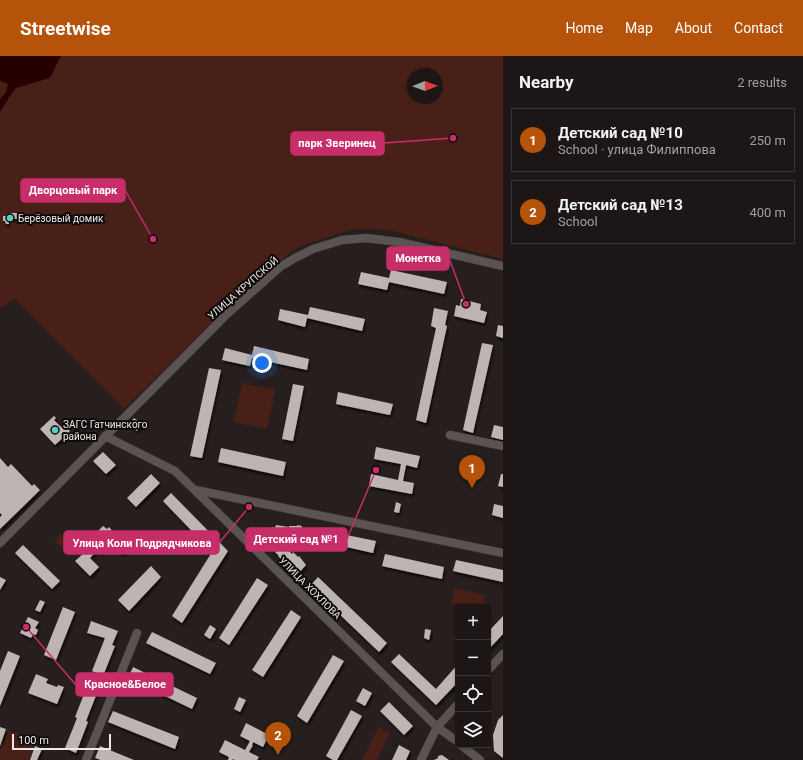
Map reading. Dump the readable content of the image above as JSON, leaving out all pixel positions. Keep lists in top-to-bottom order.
{
  "streets": {
    "street": ["УЛИЦА КРУПСКОЙ", "УЛИЦА ХОХЛОВА"]
  },
  "crossings": [
    ["УЛИЦА КРУПСКОЙ", "УЛИЦА ХОХЛОВА"]
  ],
  "places": [
    "парк Зверинец",
    "Берёзовый домик",
    "Дворцовый парк",
    "Монетка",
    "ЗАГС Гатчинского района",
    "Детский сад №1",
    "Улица Коли Подрядчикова",
    "Красное&Белое"
  ],
  "scale_bar": "100 m",
  "north": "right",
  "page": {
    "header": "Streetwise",
    "nav": [
      "Home",
      "Map",
      "About",
      "Contact"
    ],
    "heading": ["Nearby", "2 results"],
    "list": [
      {
        "mark": "1",
        "name": "Детский сад №10",
        "note": "School · улица Филиппова",
        "value": "250 m"
      },
      {
        "mark": "2",
        "name": "Детский сад №13",
        "note": "School",
        "value": "400 m"
      }
    ],
    "pins": ["1", "2"],
    "map_buttons": ["+", "−"],
    "scale": "100 m"
  }
}
